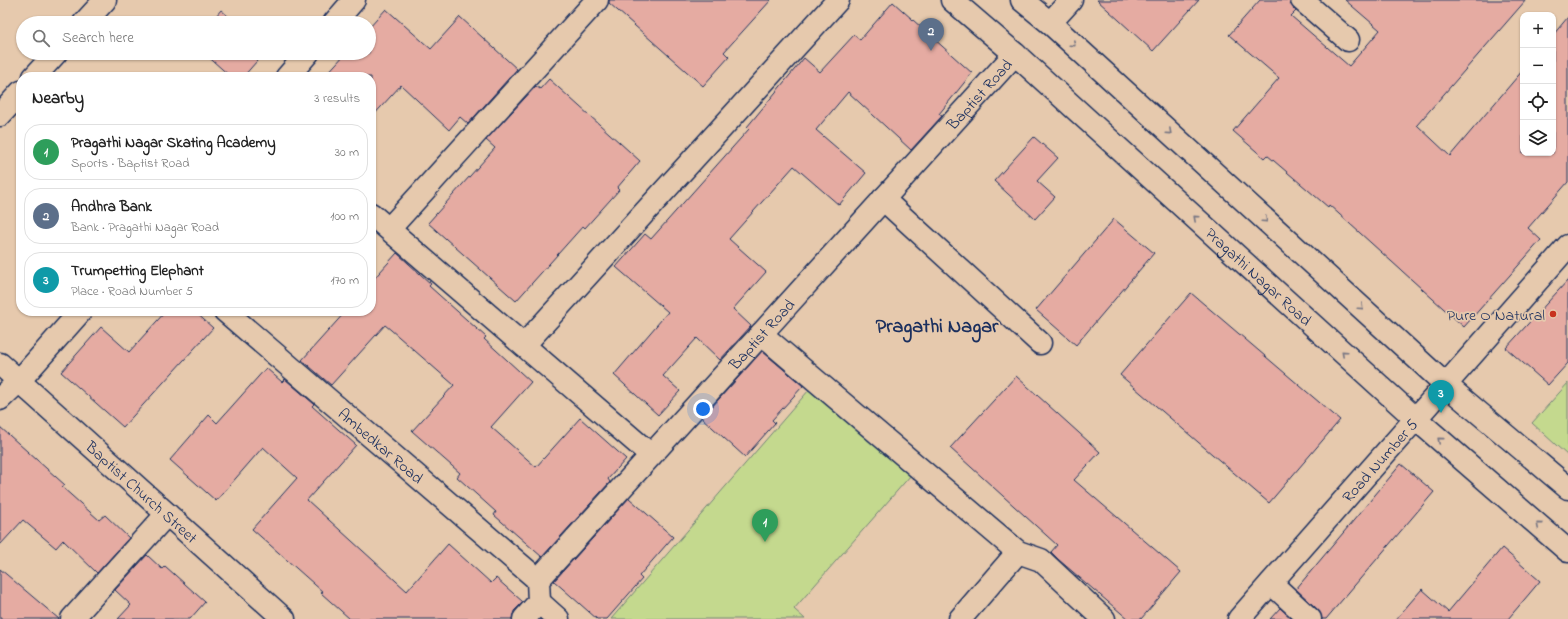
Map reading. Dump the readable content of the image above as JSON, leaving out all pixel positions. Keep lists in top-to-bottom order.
{
  "streets": {
    "street": [
      "Baptist Road",
      "Pragathi Nagar Road",
      "Ambedkar Road",
      "Road Number 5",
      "Baptist Church Street"
    ]
  },
  "crossings": [
    ["Baptist Road", "Pragathi Nagar Road"],
    ["Baptist Road", "Ambedkar Road"],
    ["Pragathi Nagar Road", "Road Number 5"]
  ],
  "districts": ["Pragathi Nagar"],
  "places": ["Pure O Natural"],
  "page": {
    "map_buttons": ["+", "−"],
    "search": "Search here",
    "pins": ["2", "3", "1"],
    "heading": ["Nearby", "3 results"],
    "list": [
      {
        "mark": "1",
        "name": "Pragathi Nagar Skating Academy",
        "note": "Sports · Baptist Road",
        "value": "30 m"
      },
      {
        "mark": "2",
        "name": "Andhra Bank",
        "note": "Bank · Pragathi Nagar Road",
        "value": "100 m"
      },
      {
        "mark": "3",
        "name": "Trumpetting Elephant",
        "note": "Place · Road Number 5",
        "value": "170 m"
      }
    ]
  }
}
